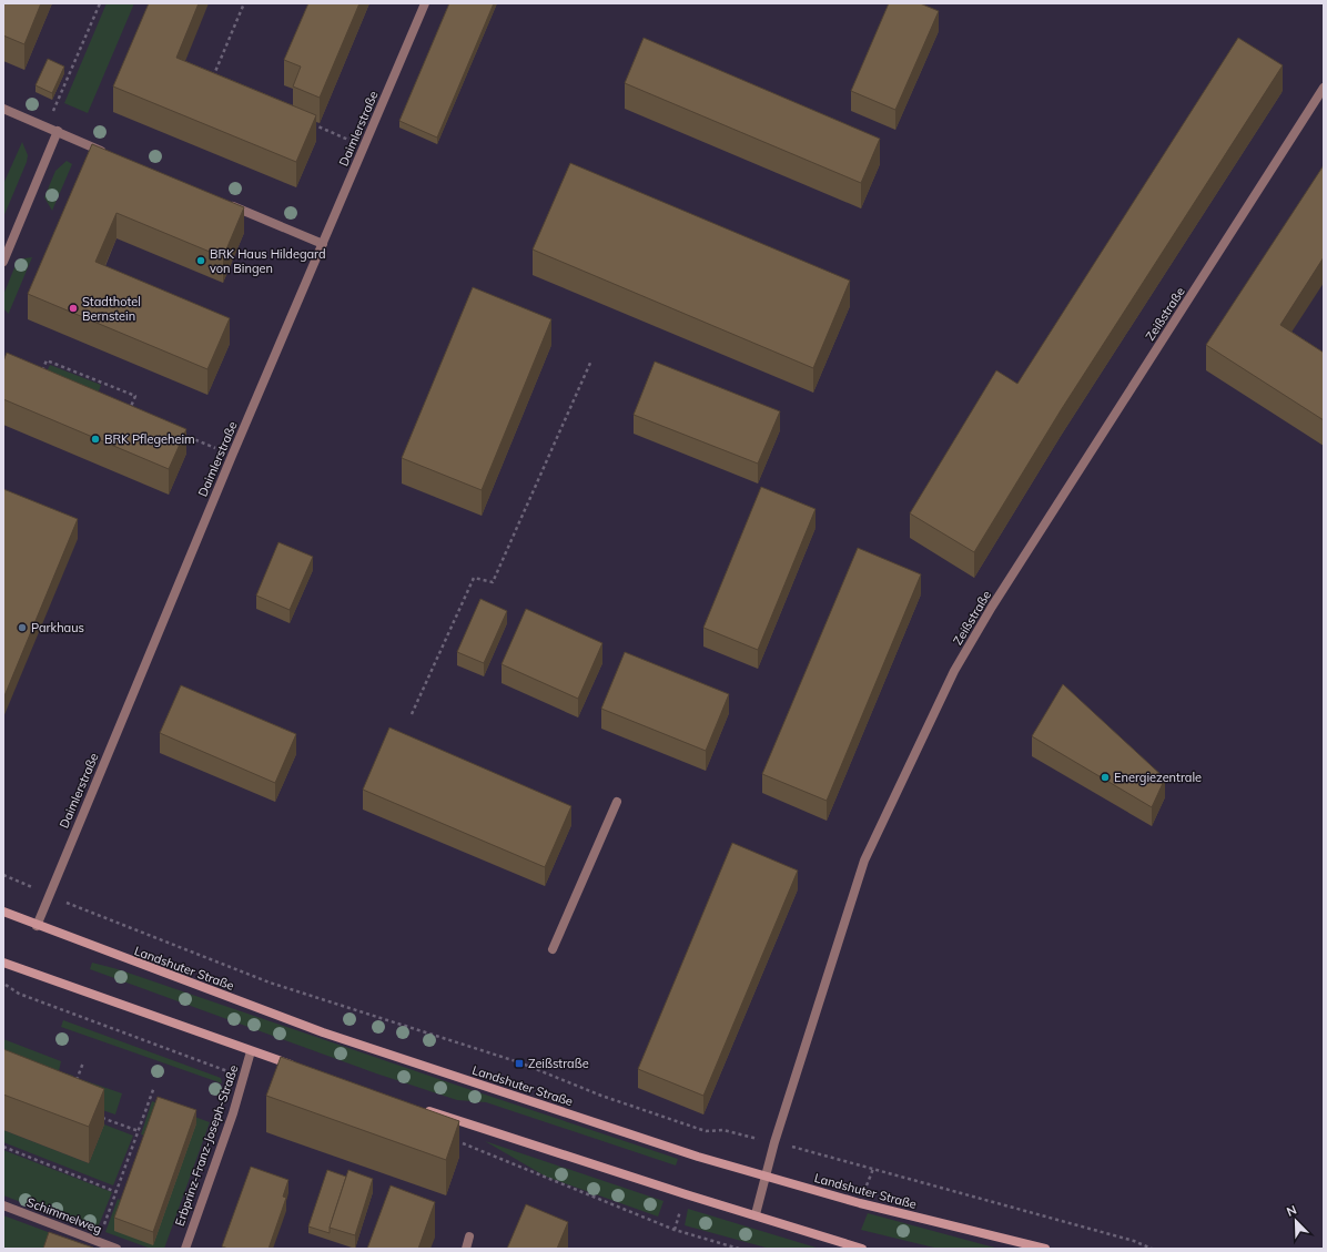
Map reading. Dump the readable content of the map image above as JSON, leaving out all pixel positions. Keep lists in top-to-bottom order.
{
  "streets": {
    "main road": ["Landshuter Straße"],
    "street": [
      "Daimlerstraße",
      "Zeißstraße",
      "Erbprinz-Franz-Joseph-Straße",
      "Schimmelweg"
    ]
  },
  "crossings": [
    ["Daimlerstraße", "Landshuter Straße"],
    ["Zeißstraße", "Landshuter Straße"]
  ],
  "places": {
    "other": [
      "BRK Haus Hildegard von Bingen",
      "Stadthotel Bernstein",
      "BRK Pflegeheim",
      "Parkhaus",
      "Energiezentrale"
    ],
    "transit": ["Zeißstraße"]
  },
  "north": "top left"
}
